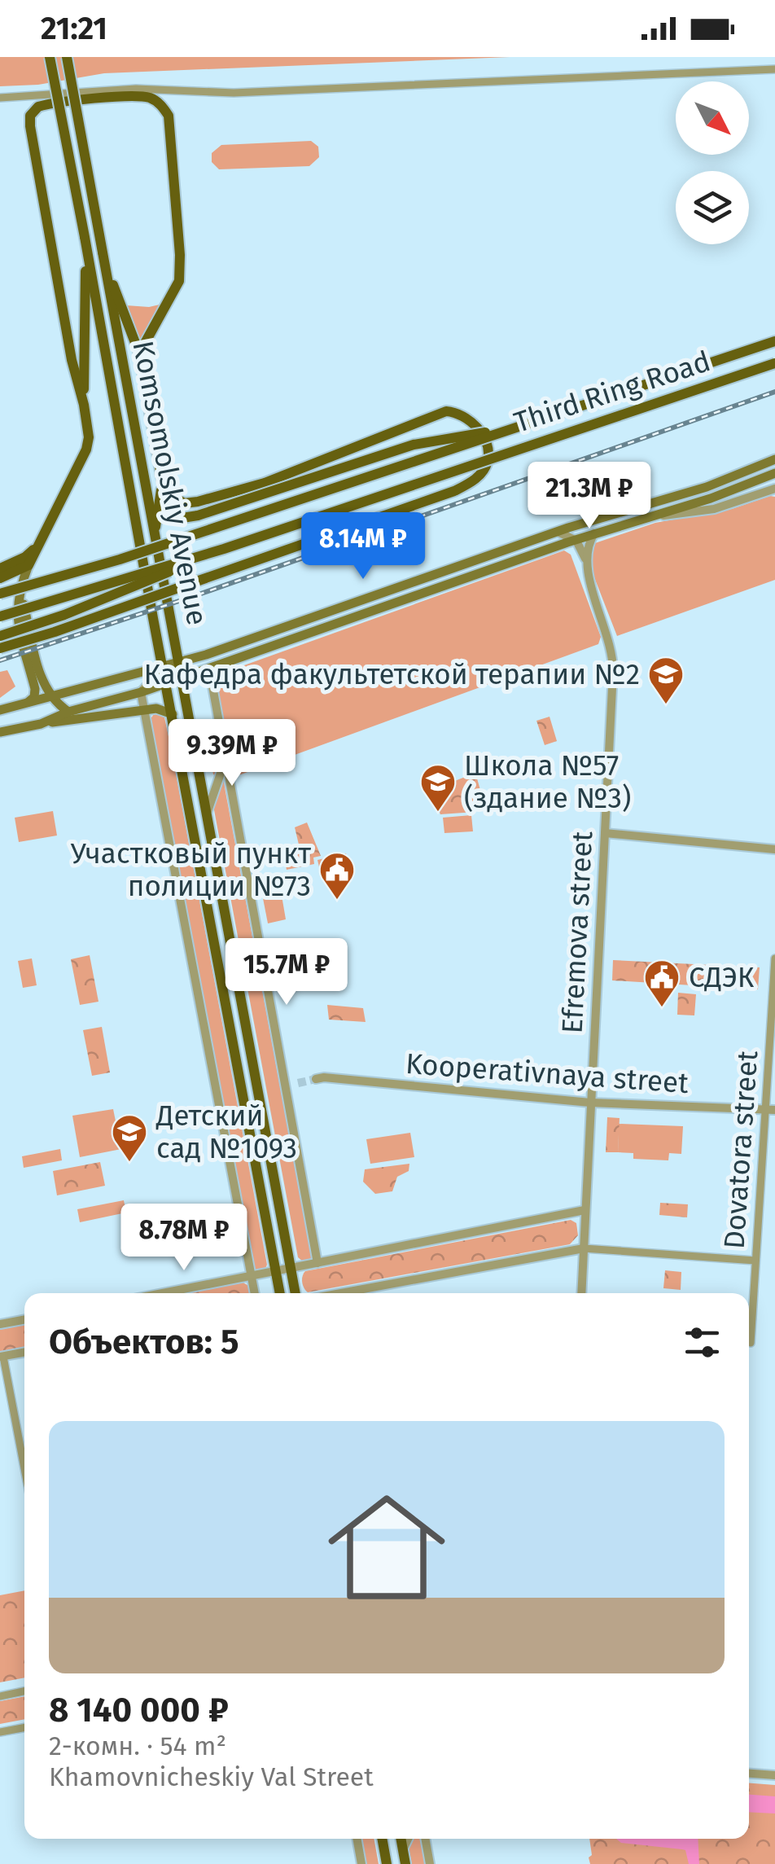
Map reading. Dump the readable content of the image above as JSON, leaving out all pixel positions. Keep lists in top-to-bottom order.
{
  "streets": {
    "main road": ["Third Ring Road", "Komsomolskiy Avenue"],
    "street": ["Efremova street", "Kooperativnaya street", "Dovatora street"]
  },
  "crossings": [
    ["Efremova street", "Kooperativnaya street"],
    ["Kooperativnaya street", "Dovatora street"]
  ],
  "places": {
    "school or university": ["Кафедра факультетской терапии №2", "Школа №57 (здание №3)", "Детский сад №1093"],
    "public building": ["Участковый пункт полиции №73", "СДЭК"]
  },
  "north": "bottom right",
  "page": {
    "status": "21:21",
    "price": [
      "21.3M ₽",
      "8.14M ₽",
      "9.39M ₽",
      "15.7M ₽",
      "8.78M ₽"
    ],
    "heading": "Объектов: 5",
    "list": [
      {
        "name": "8 140 000 ₽",
        "note": "2-комн. · 54 m² · Khamovnicheskiy Val Street"
      }
    ]
  }
}
